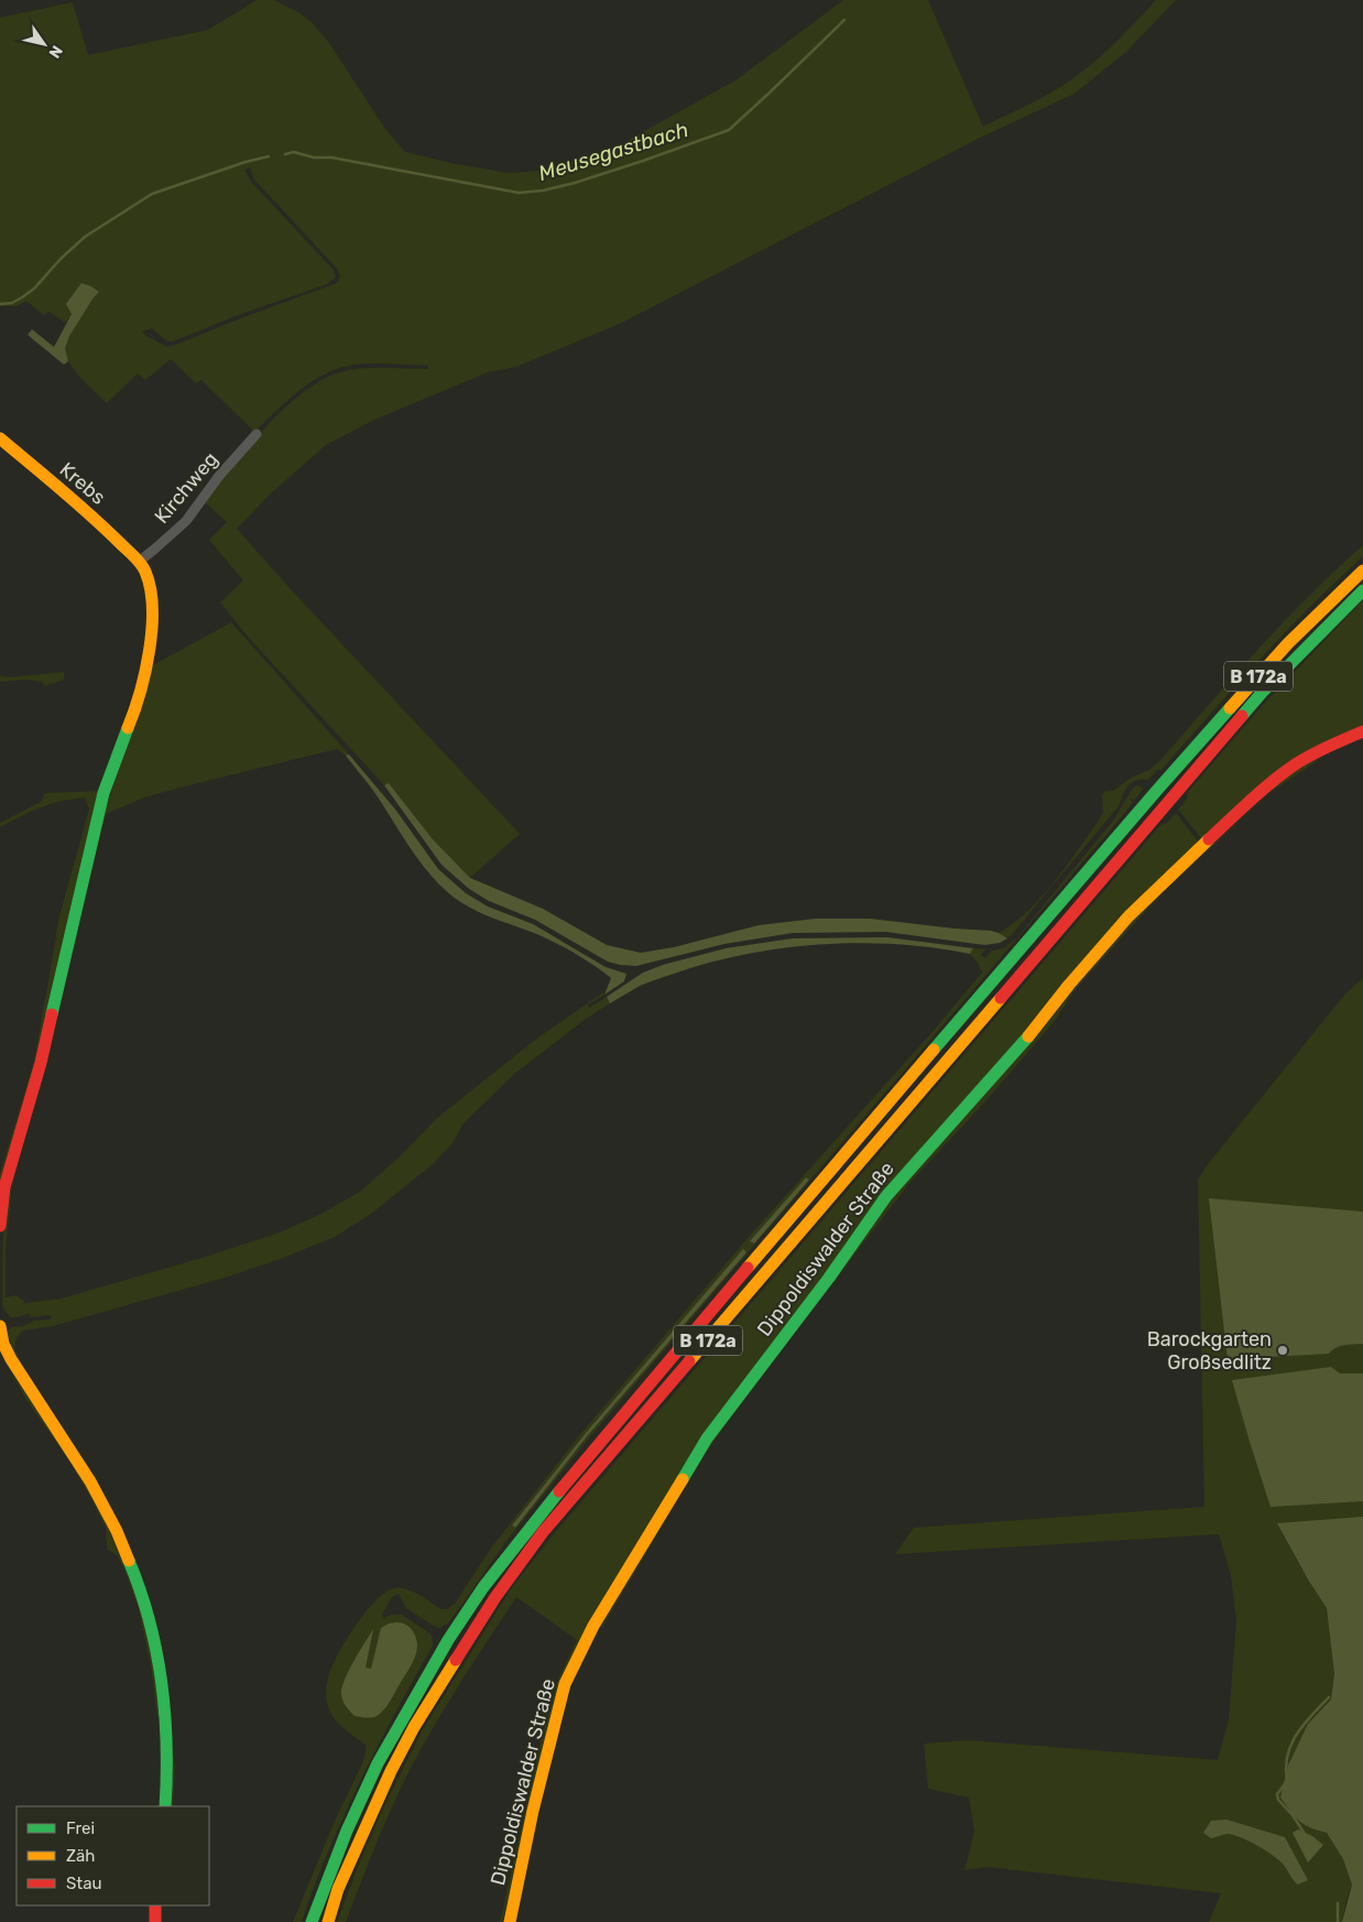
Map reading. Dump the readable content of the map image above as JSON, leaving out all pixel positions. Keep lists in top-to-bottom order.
{
  "streets": {
    "main road": ["Krebs", "B 172a", "Dippoldiswalder Straße"],
    "street": ["Kirchweg"]
  },
  "crossings": [
    ["Krebs", "Kirchweg"]
  ],
  "water": ["Meusegastbach"],
  "places": ["Barockgarten Großsedlitz"],
  "legend": ["Frei", "Zäh", "Stau"],
  "north": "bottom right"
}
